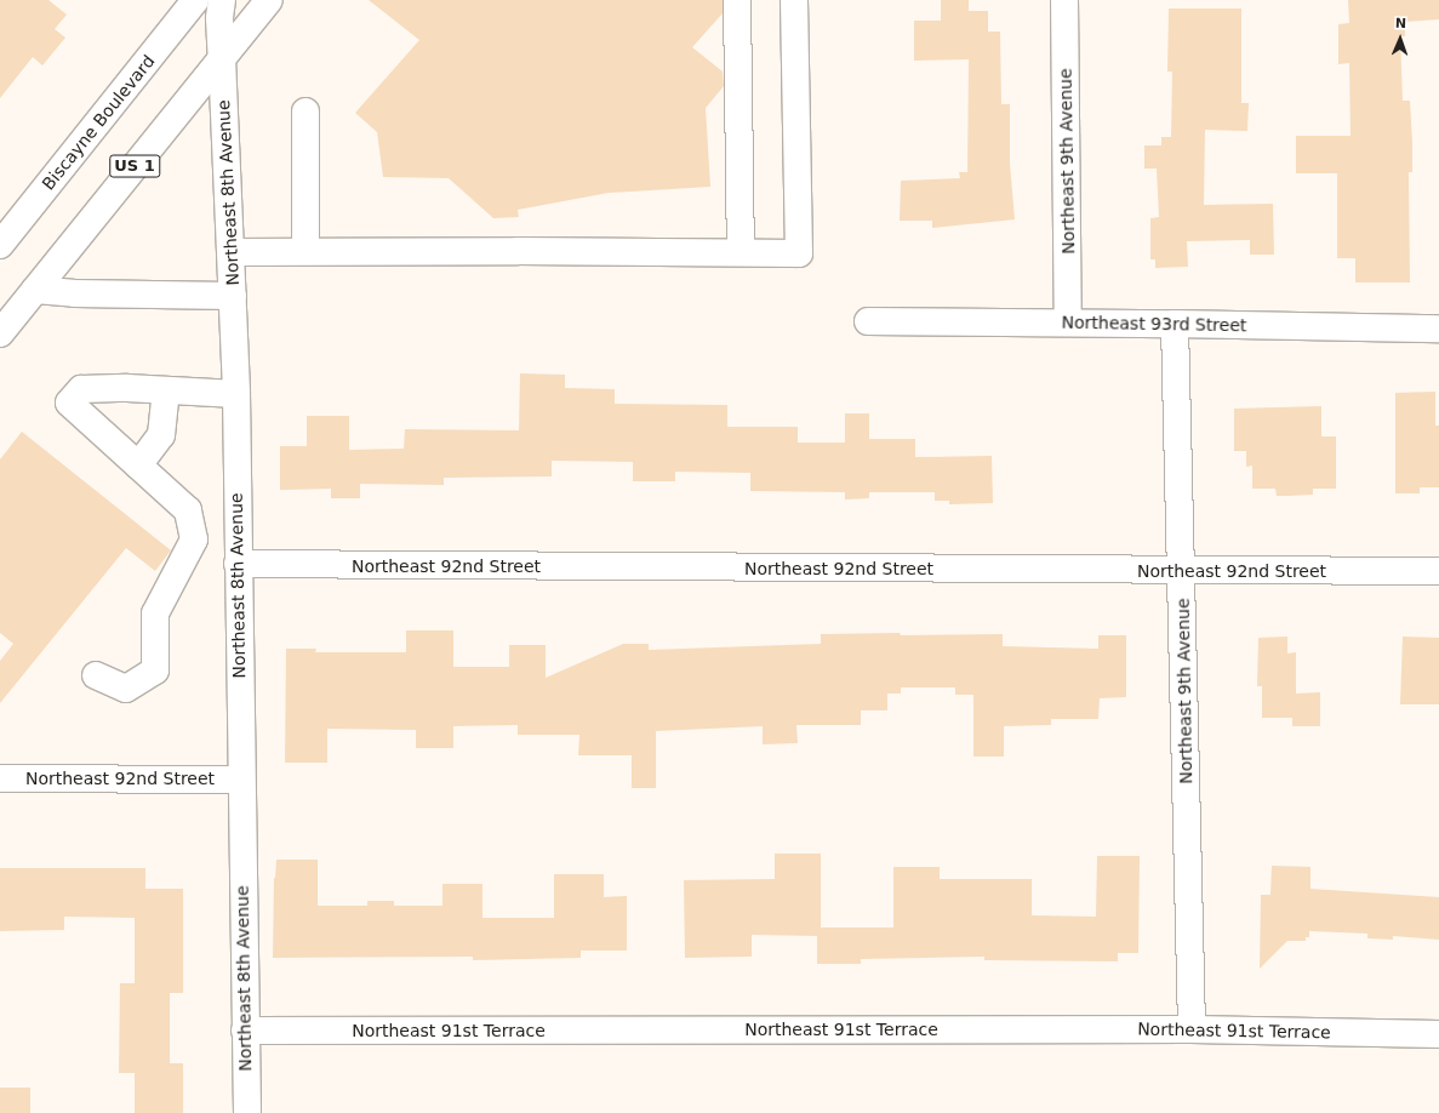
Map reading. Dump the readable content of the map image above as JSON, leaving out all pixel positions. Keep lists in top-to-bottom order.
{
  "streets": {
    "street": [
      "Biscayne Boulevard",
      "Northeast 9th Avenue",
      "US 1",
      "Northeast 8th Avenue",
      "Northeast 93rd Street",
      "Northeast 92nd Street",
      "Northeast 91st Terrace"
    ]
  },
  "crossings": [
    ["Northeast 9th Avenue", "Northeast 93rd Street"],
    ["Northeast 9th Avenue", "Northeast 92nd Street"],
    ["Northeast 9th Avenue", "Northeast 91st Terrace"],
    ["US 1", "Northeast 8th Avenue"],
    ["Northeast 8th Avenue", "Northeast 92nd Street"],
    ["Northeast 8th Avenue", "Northeast 91st Terrace"]
  ],
  "north": "top"
}
